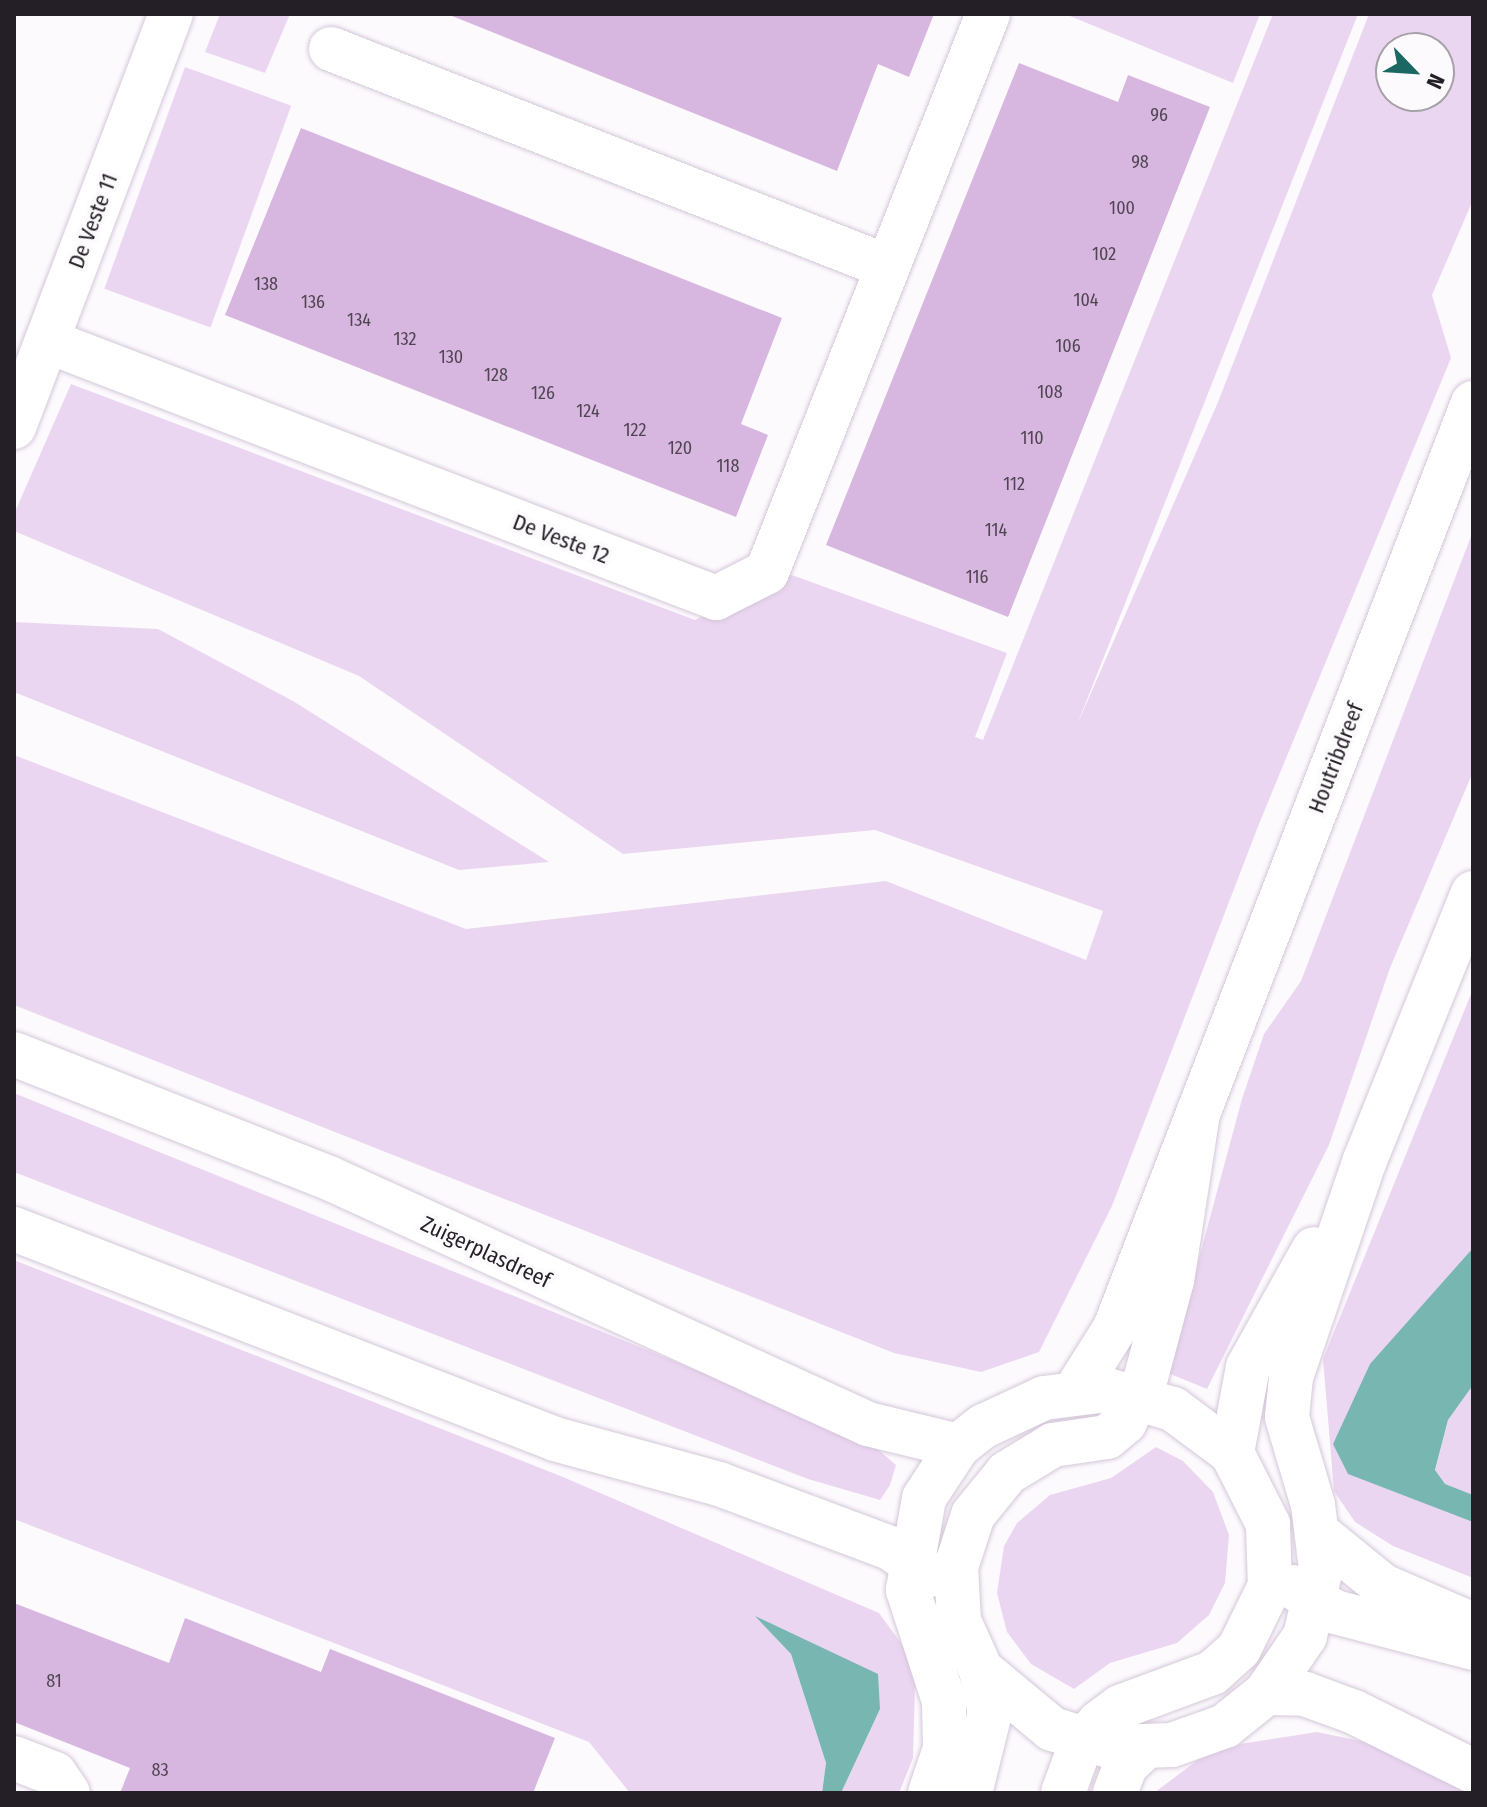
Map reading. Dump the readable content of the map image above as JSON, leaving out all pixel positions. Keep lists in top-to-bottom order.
{
  "streets": {
    "main road": [
      "De Veste 11",
      "De Veste 12",
      "Houtribdreef",
      "Zuigerplasdreef"
    ]
  },
  "crossings": [
    ["De Veste 11", "De Veste 12"]
  ],
  "house_numbers": [
    "96",
    "98",
    "100",
    "102",
    "138",
    "104",
    "136",
    "134",
    "132",
    "106",
    "130",
    "128",
    "108",
    "126",
    "124",
    "122",
    "110",
    "120",
    "118",
    "112",
    "114",
    "116",
    "81",
    "83"
  ],
  "north": "bottom right"
}
